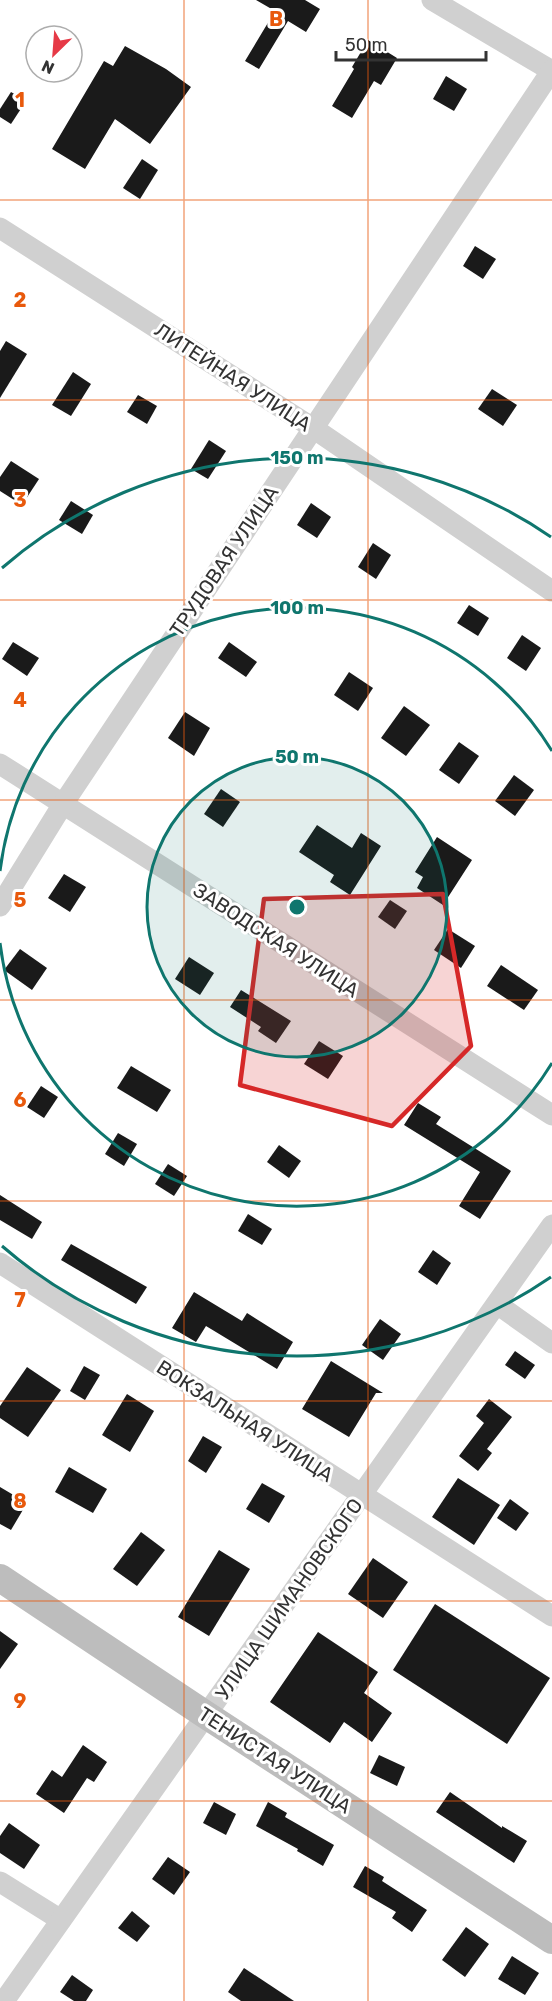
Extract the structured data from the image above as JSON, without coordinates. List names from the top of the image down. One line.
{"streets":{"street":["ЛИТЕЙНАЯ УЛИЦА","ТРУДОВАЯ УЛИЦА","ЗАВОДСКАЯ УЛИЦА","ВОКЗАЛЬНАЯ УЛИЦА","УЛИЦА ШИМАНОВСКОГО","ТЕНИСТАЯ УЛИЦА"]},"crossings":[["ЛИТЕЙНАЯ УЛИЦА","ТРУДОВАЯ УЛИЦА"],["ТРУДОВАЯ УЛИЦА","ЗАВОДСКАЯ УЛИЦА"],["ВОКЗАЛЬНАЯ УЛИЦА","УЛИЦА ШИМАНОВСКОГО"],["УЛИЦА ШИМАНОВСКОГО","ТЕНИСТАЯ УЛИЦА"]],"scale_bar":"50 m","north":"bottom left","grid":{"columns":["B"],"rows":["1","2","3","4","5","6","7","8","9"]},"rings":["150 m","100 m","50 m"]}
